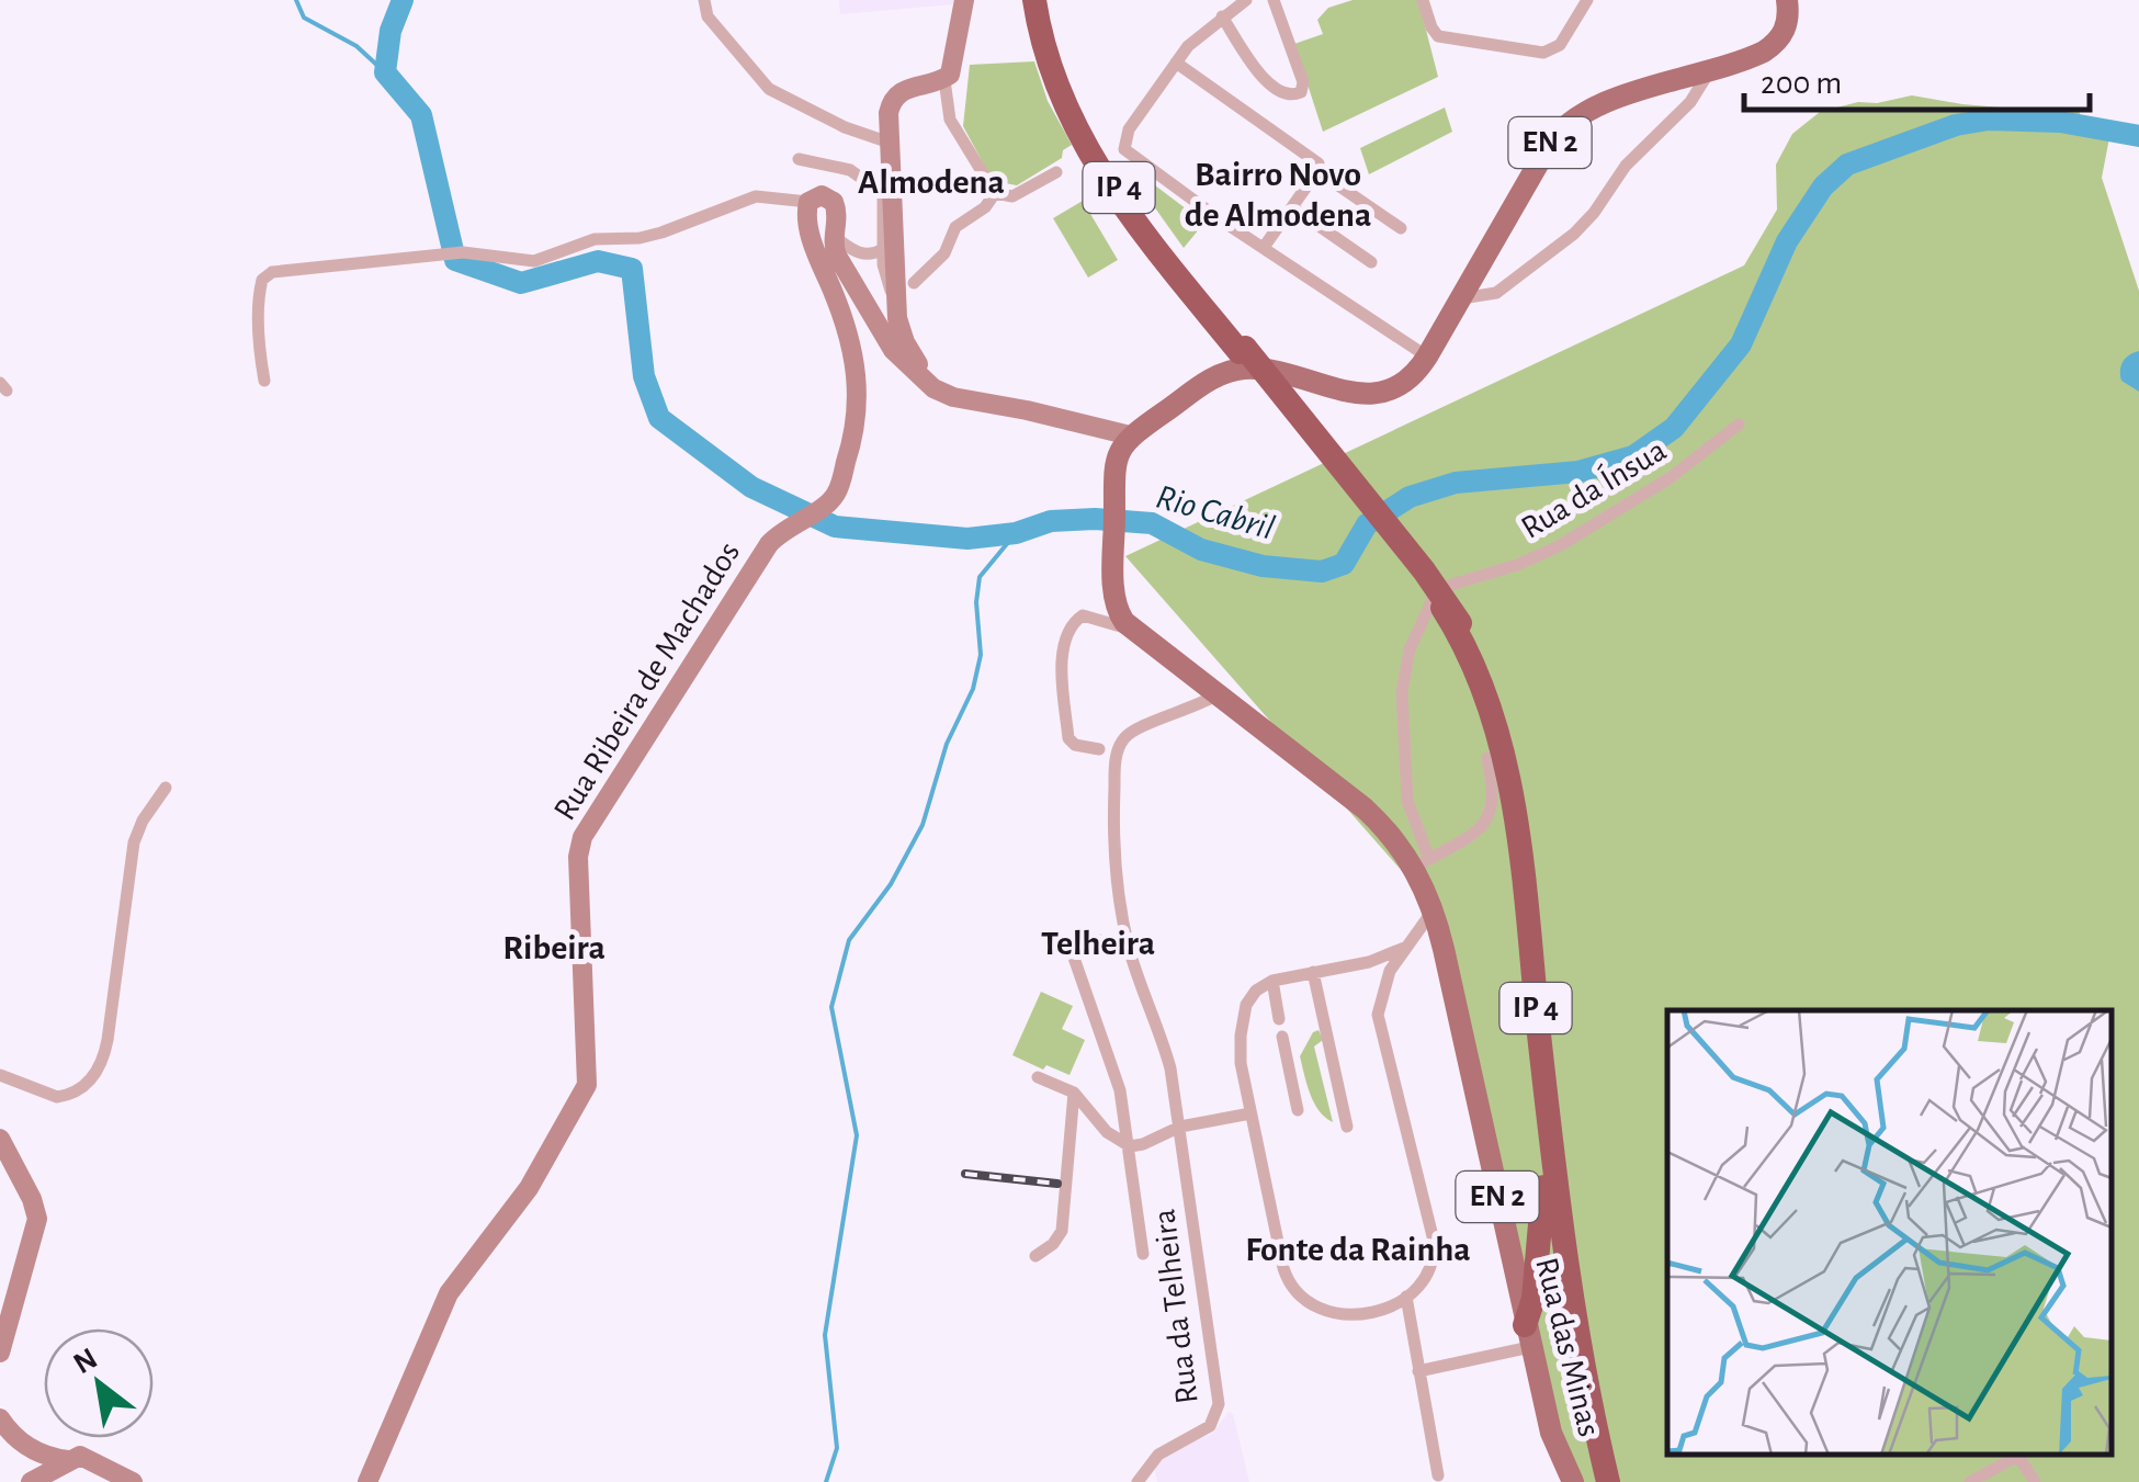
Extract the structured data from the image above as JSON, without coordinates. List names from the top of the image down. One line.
{"streets":{"highway":["IP 4"],"main road":["EN 2","Rua Ribeira de Machados","Rua das Minas"],"street":["Rua da Ínsua","Rua da Telheira"]},"crossings":[["EN 2","Rua da Telheira"],["EN 2","Rua das Minas"],["Rua da Ínsua","Rua das Minas"],["Rua da Telheira","Rua das Minas"]],"districts":["Bairro Novo de Almodena","Almodena","Telheira","Ribeira","Fonte da Rainha"],"water":["Rio Cabril"],"scale_bar":"200 m","north":"top left"}
